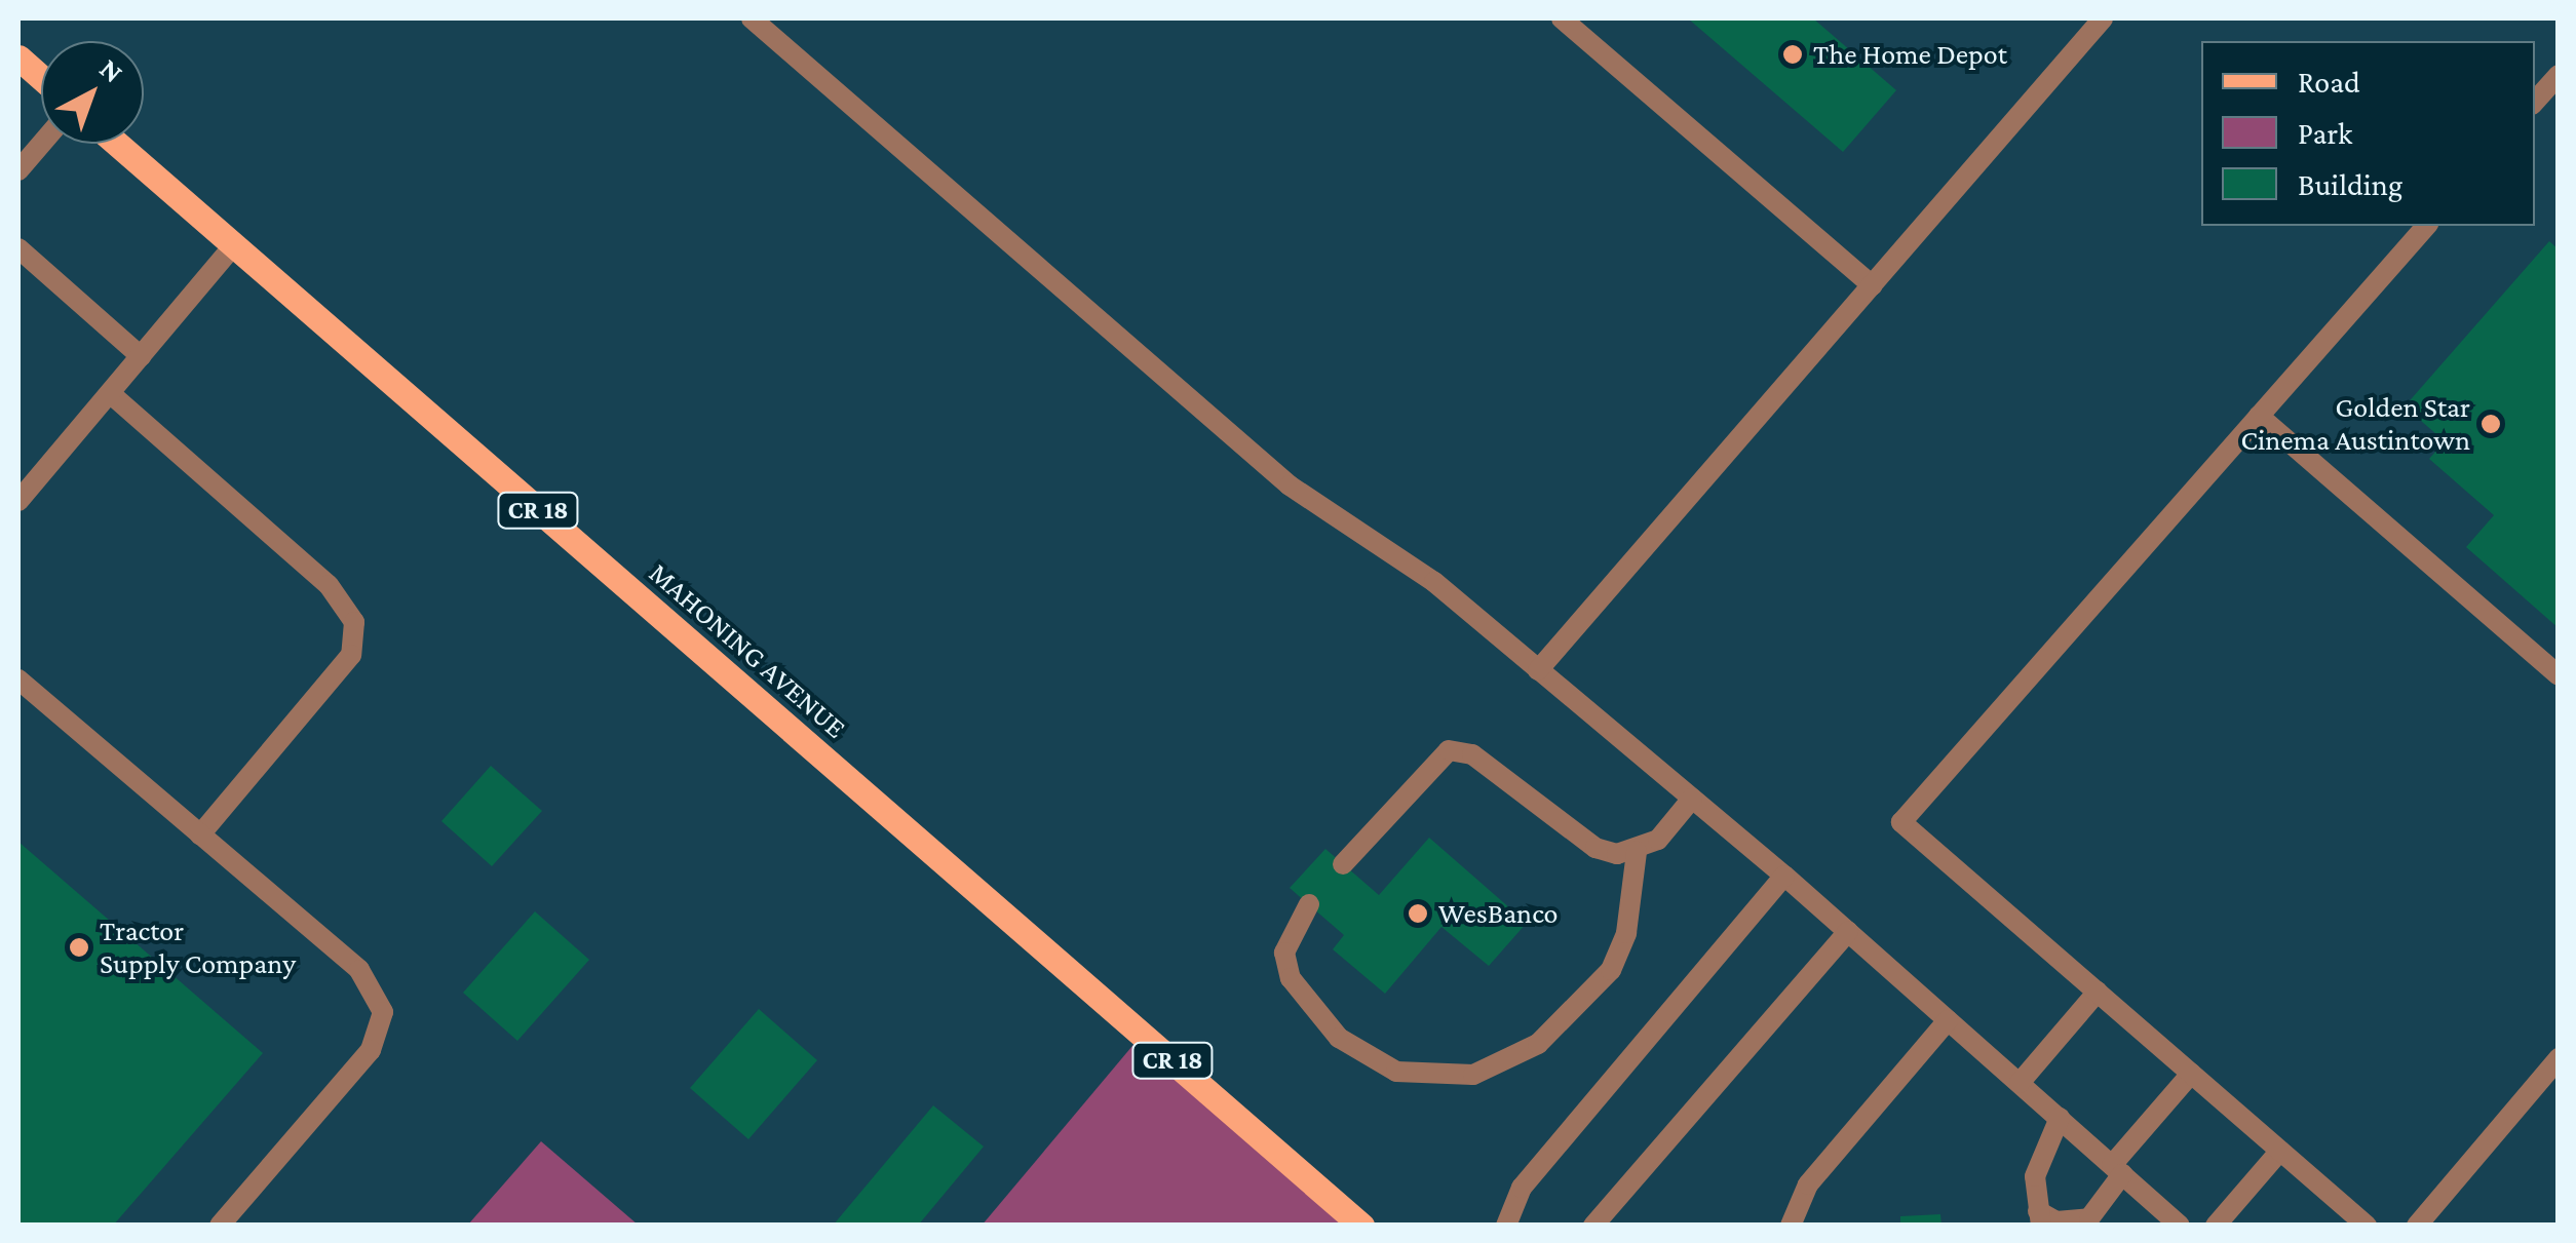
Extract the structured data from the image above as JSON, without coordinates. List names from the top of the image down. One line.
{"streets":{"main road":["CR 18","MAHONING AVENUE"]},"places":["The Home Depot","Golden Star Cinema Austintown","WesBanco","Tractor Supply Company"],"legend":["Road","Park","Building"],"north":"top right"}
